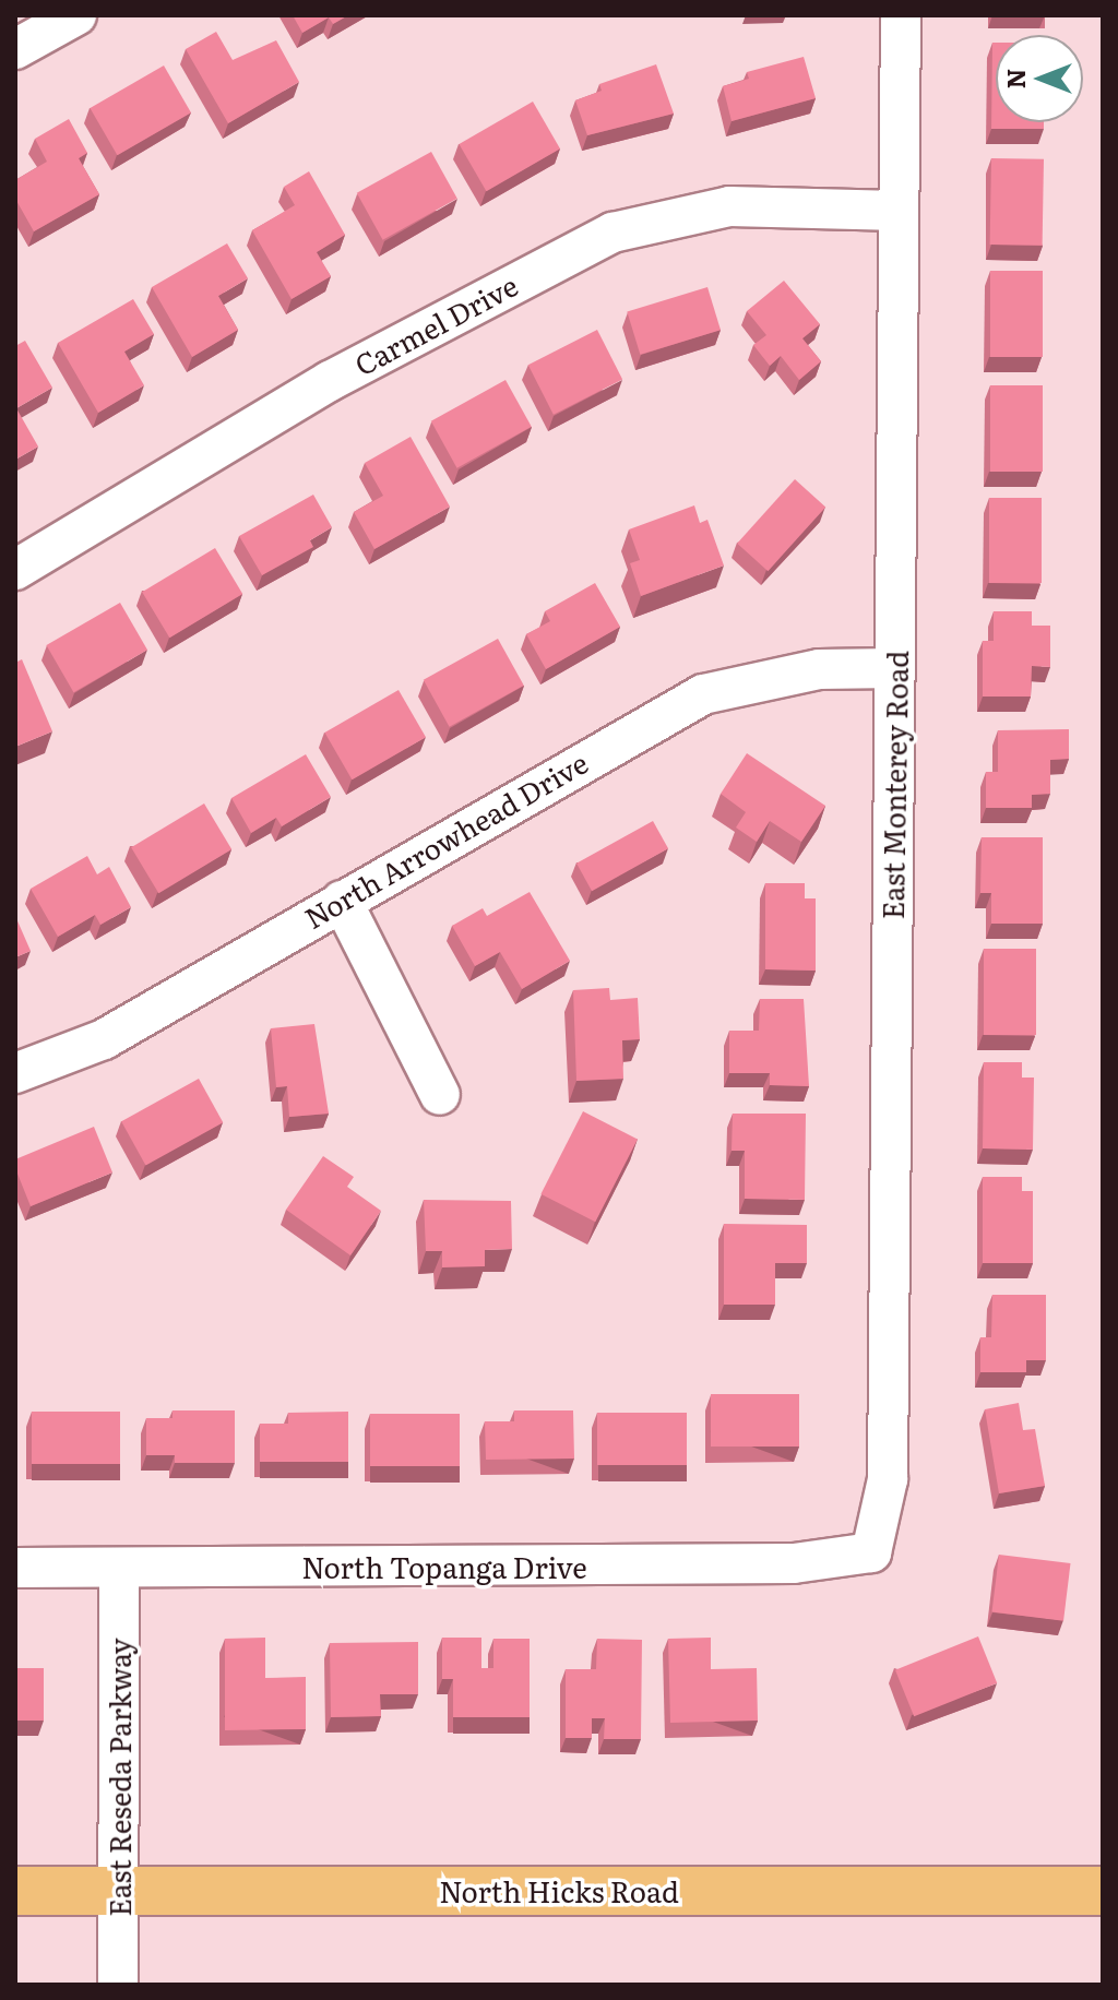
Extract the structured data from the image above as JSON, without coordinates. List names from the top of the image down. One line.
{"streets":{"main road":["North Hicks Road"],"street":["Carmel Drive","East Monterey Road","North Arrowhead Drive","North Topanga Drive","East Reseda Parkway"]},"crossings":[["Carmel Drive","East Monterey Road"],["East Monterey Road","North Arrowhead Drive"],["East Monterey Road","North Topanga Drive"],["North Topanga Drive","East Reseda Parkway"],["East Reseda Parkway","North Hicks Road"]],"north":"left"}
